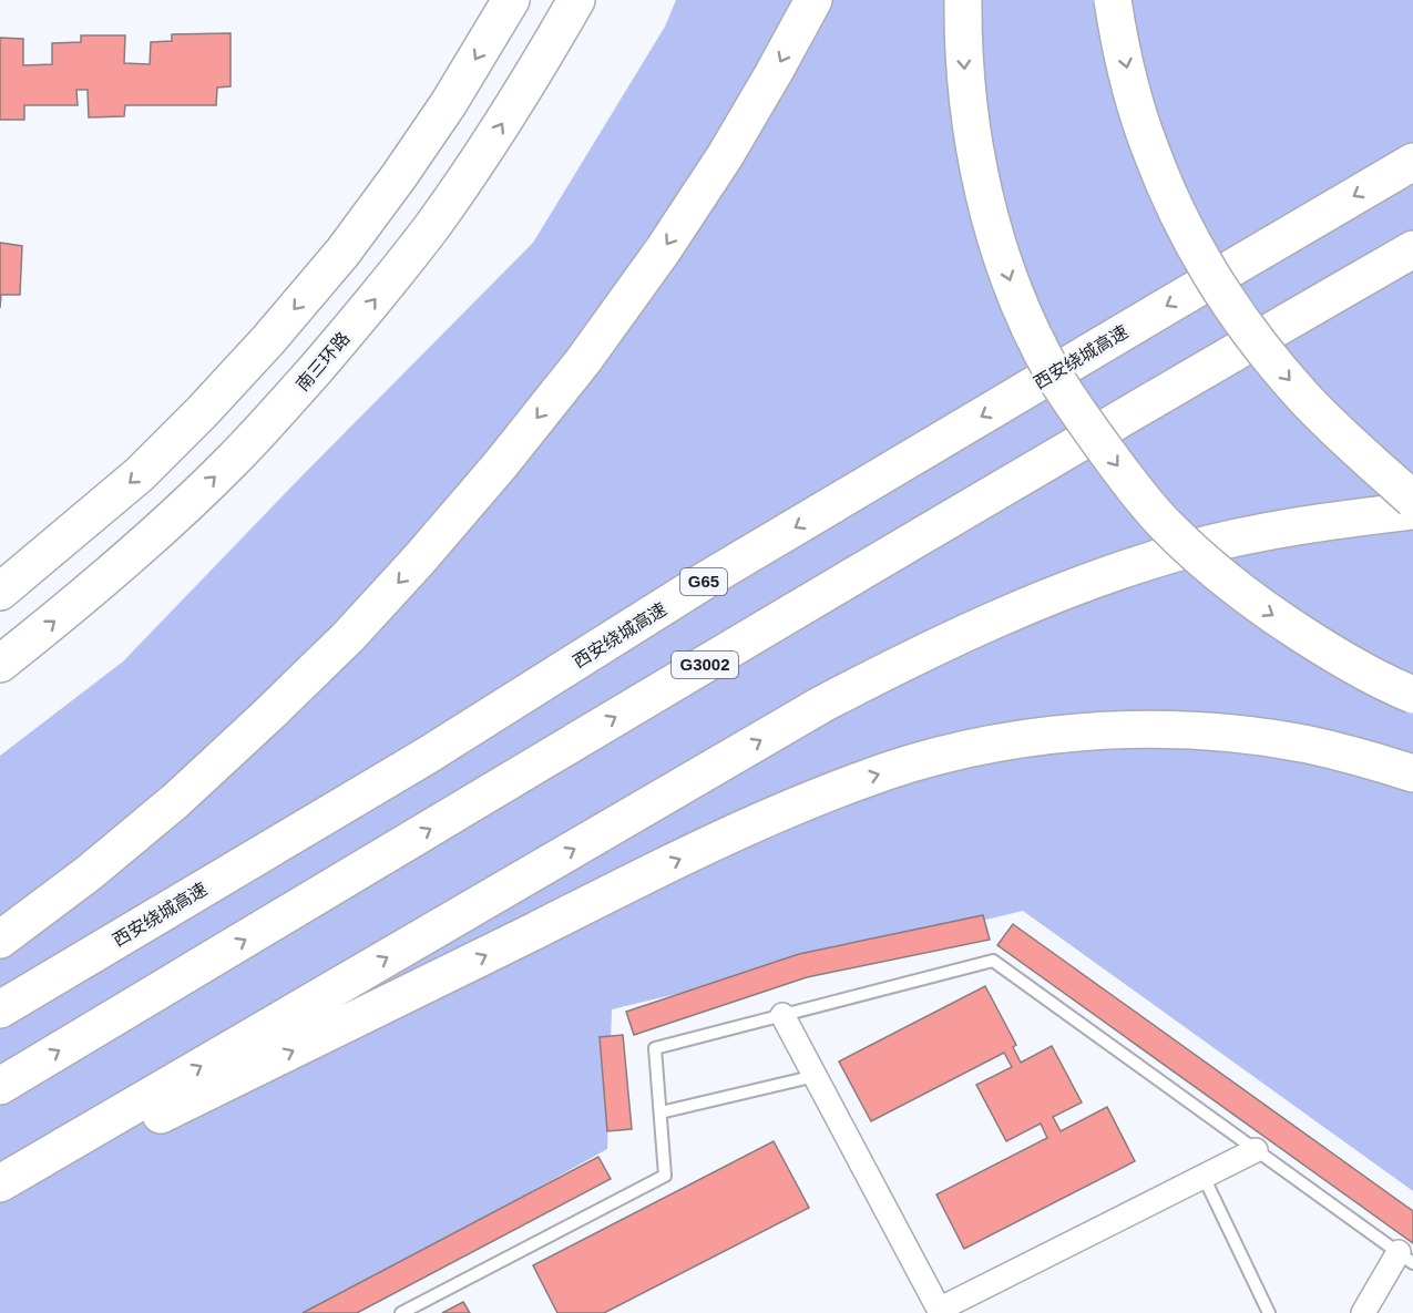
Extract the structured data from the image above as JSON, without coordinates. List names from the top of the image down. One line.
{"streets":{"highway":["西安绕城高速","南三环路","G65","G3002"]}}
